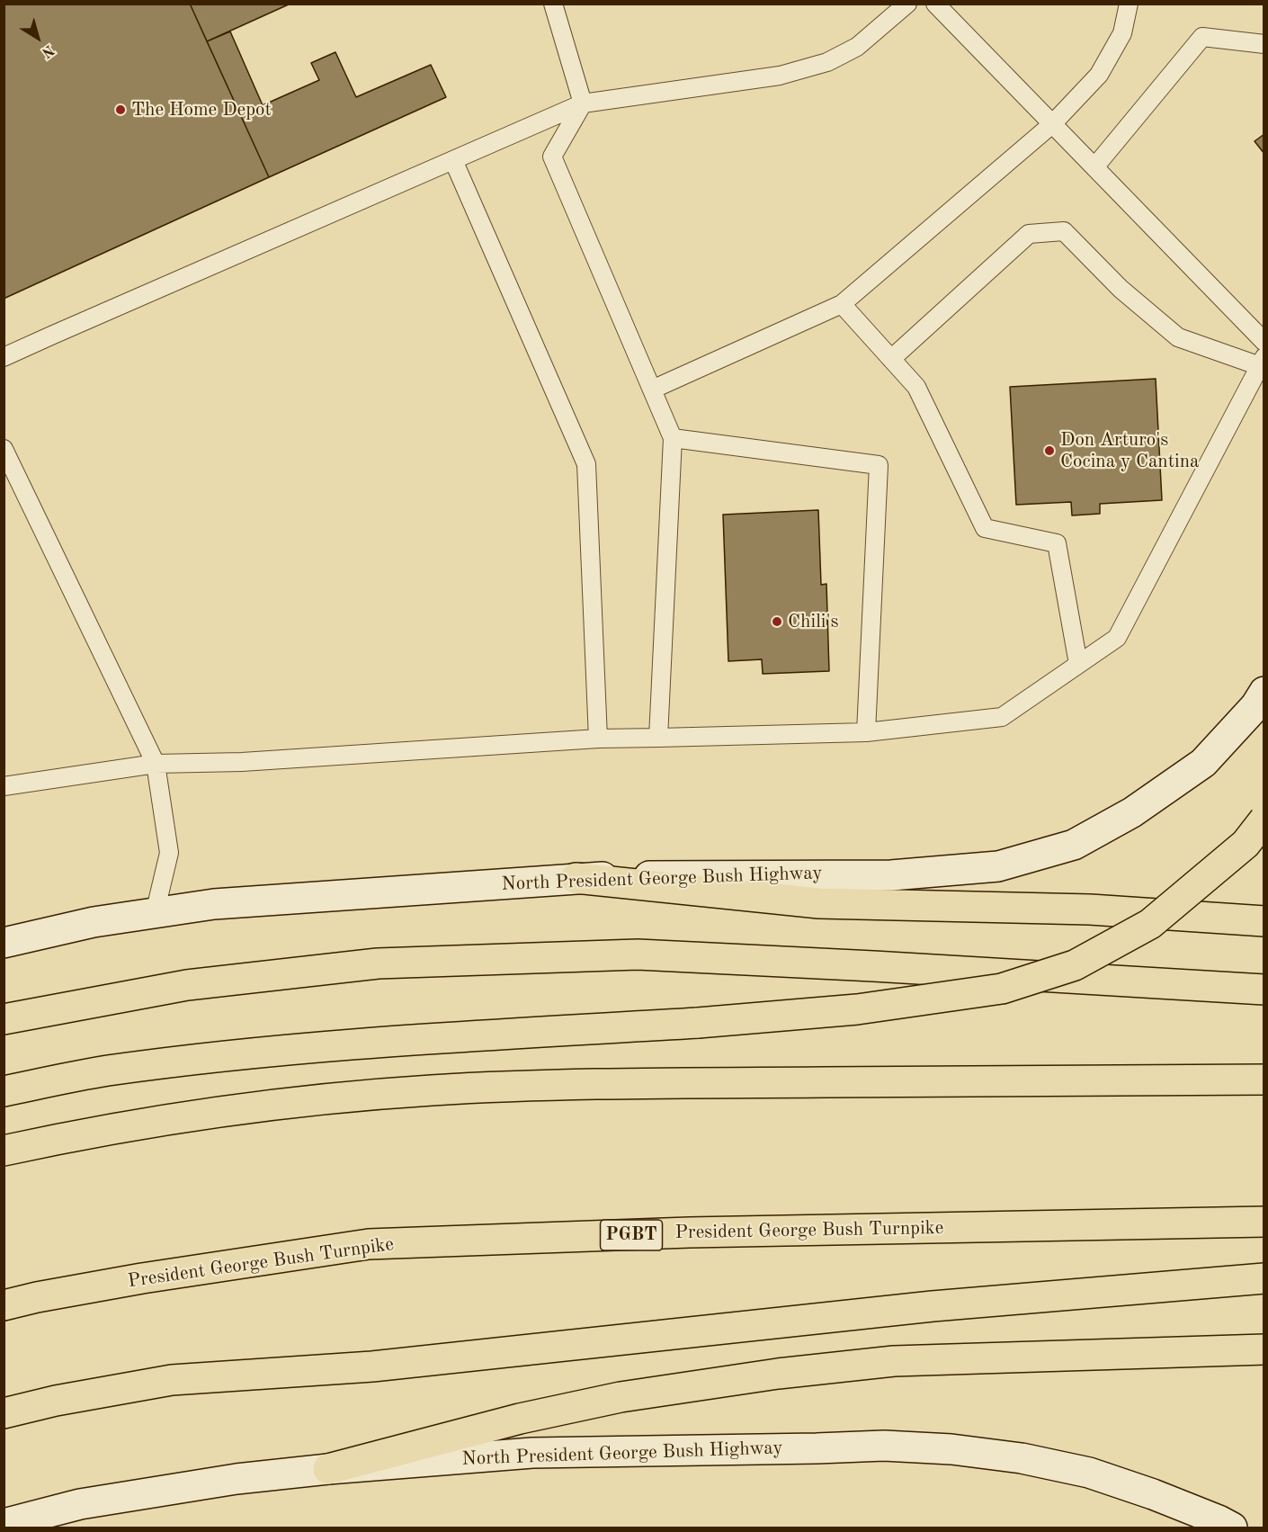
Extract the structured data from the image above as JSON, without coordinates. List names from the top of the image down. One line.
{"streets":{"highway":["President George Bush Turnpike","PGBT"],"main road":["North President George Bush Highway"]},"places":["The Home Depot","Don Arturo's Cocina y Cantina","Chili's"],"north":"bottom right"}
